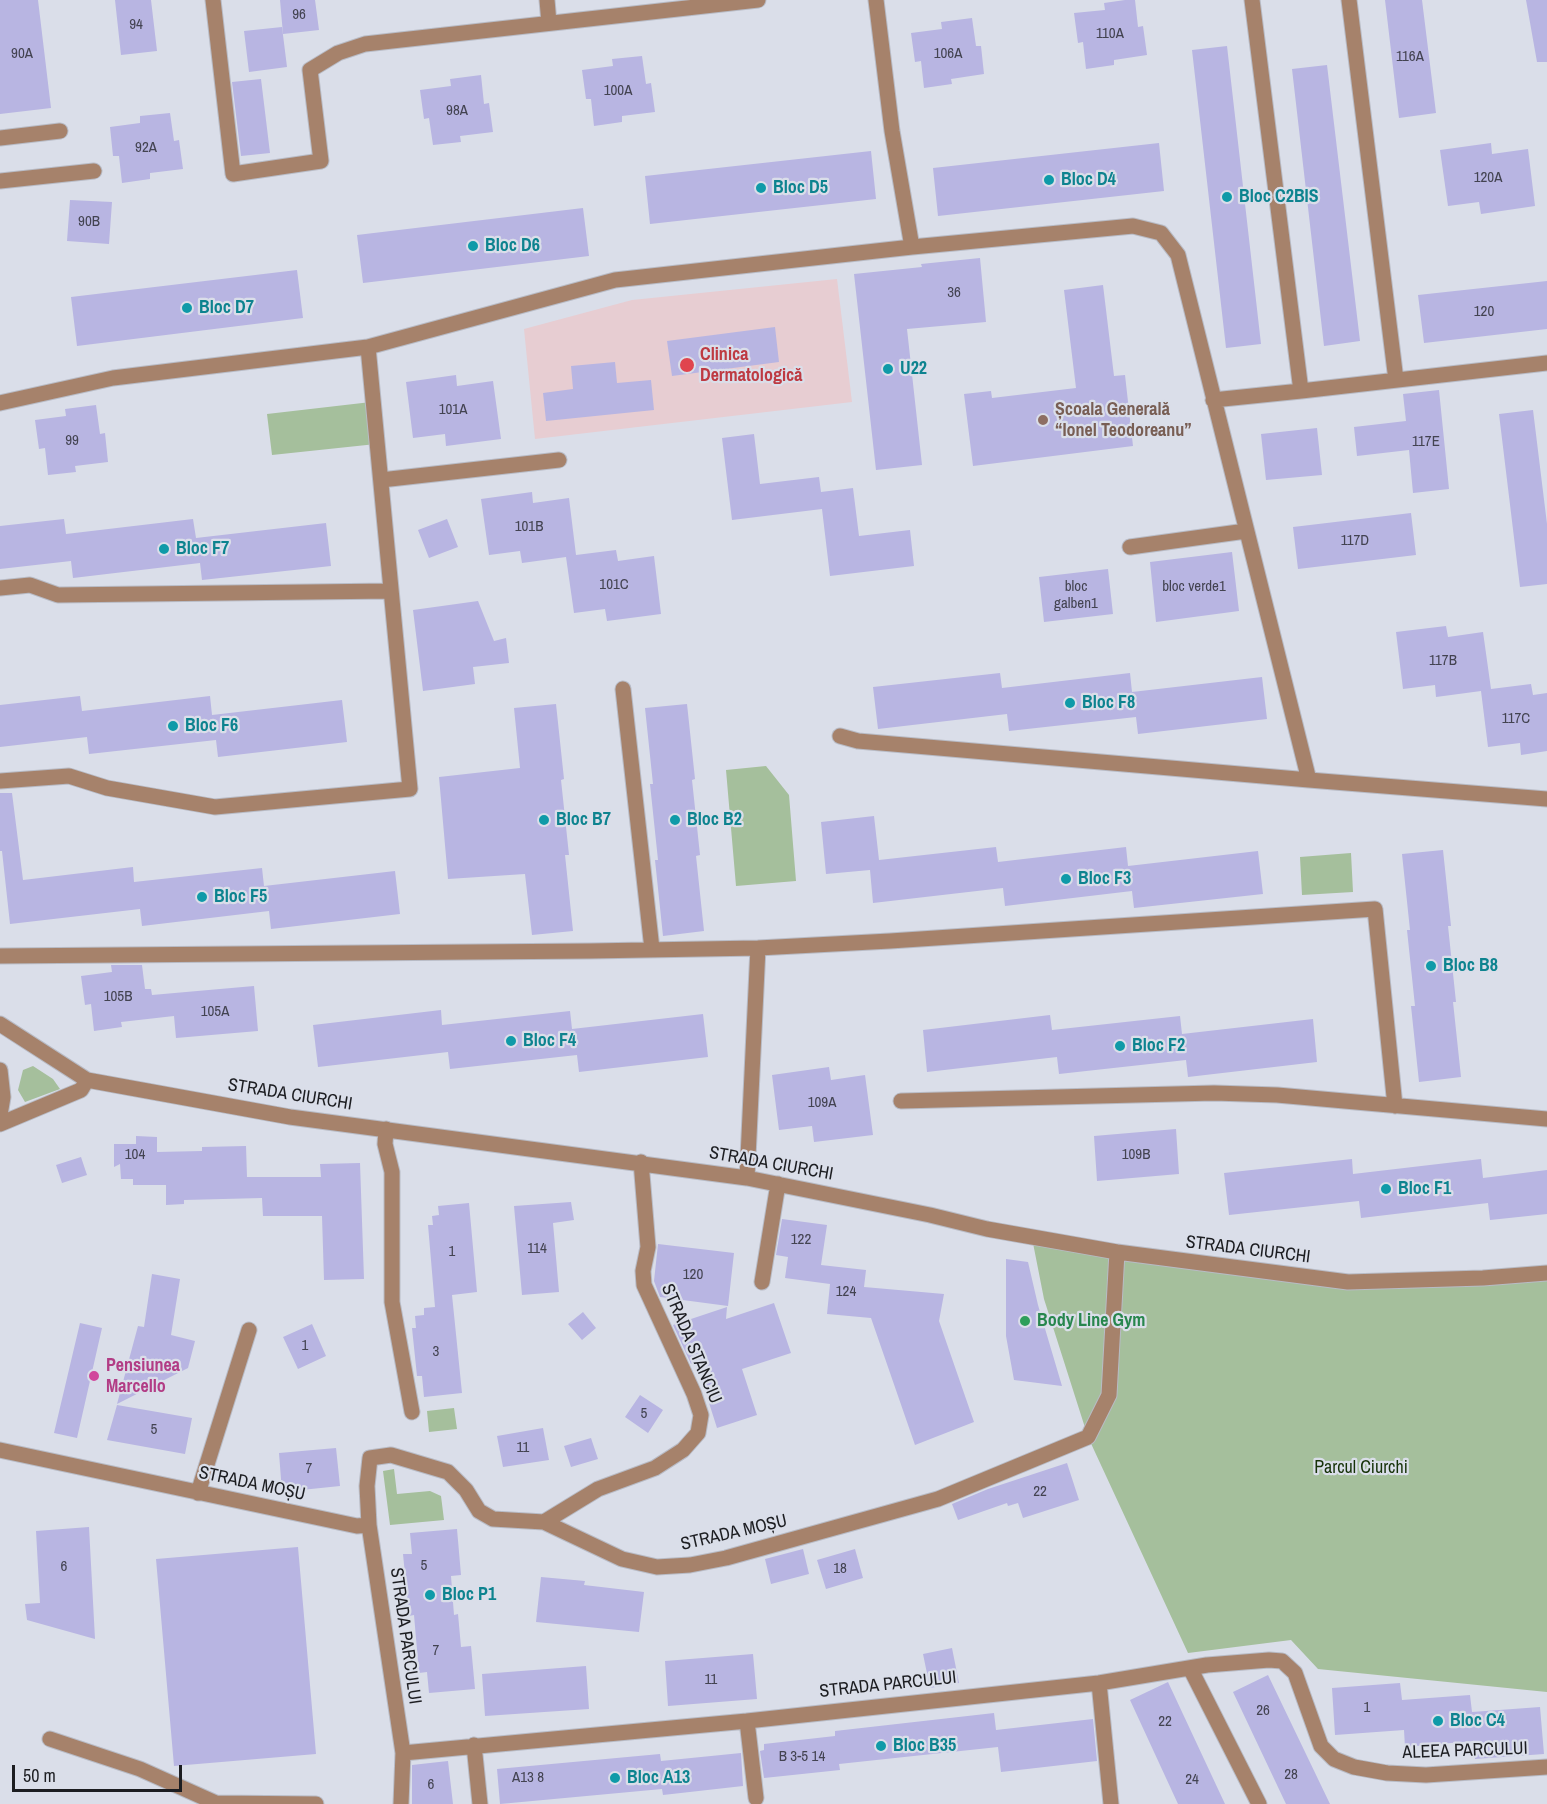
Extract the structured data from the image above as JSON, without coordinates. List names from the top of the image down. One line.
{"streets":{"street":["STRADA CIURCHI","STRADA STANCIU","STRADA MOȘU","STRADA PARCULUI","ALEEA PARCULUI"]},"crossings":[["STRADA CIURCHI","STRADA STANCIU"],["STRADA CIURCHI","STRADA MOȘU"],["STRADA STANCIU","STRADA MOȘU"],["STRADA MOȘU","STRADA PARCULUI"],["STRADA PARCULUI","ALEEA PARCULUI"]],"parks":["Parcul Ciurchi"],"places":["Bloc D4","Bloc D5","Bloc C2BIS","Bloc D6","Bloc D7","Clinica Dermatologică","U22","Școala Generală “Ionel Teodoreanu”","Bloc F7","Bloc F8","Bloc F6","Bloc B7","Bloc B2","Bloc F3","Bloc F5","Bloc B8","Bloc F4","Bloc F2","Bloc F1","Body Line Gym","Pensiunea Marcello","Bloc P1","Bloc C4","Bloc B35","Bloc A13"],"house_numbers":["96","94","110A","90A","106A","116A","100A","98A","92A","120A","90B","36","120","101A","99","117E","101B","117D","101C","bloc galben1","bloc verde1","117B","117C","105B","105A","109A","104","109B","122","114","1","120","124","1","3","5","5","11","7","22","5","6","18","7","11","1","26","22","B 3-5 14","28","A13 8","24","6"],"scale_bar":"50 m"}
